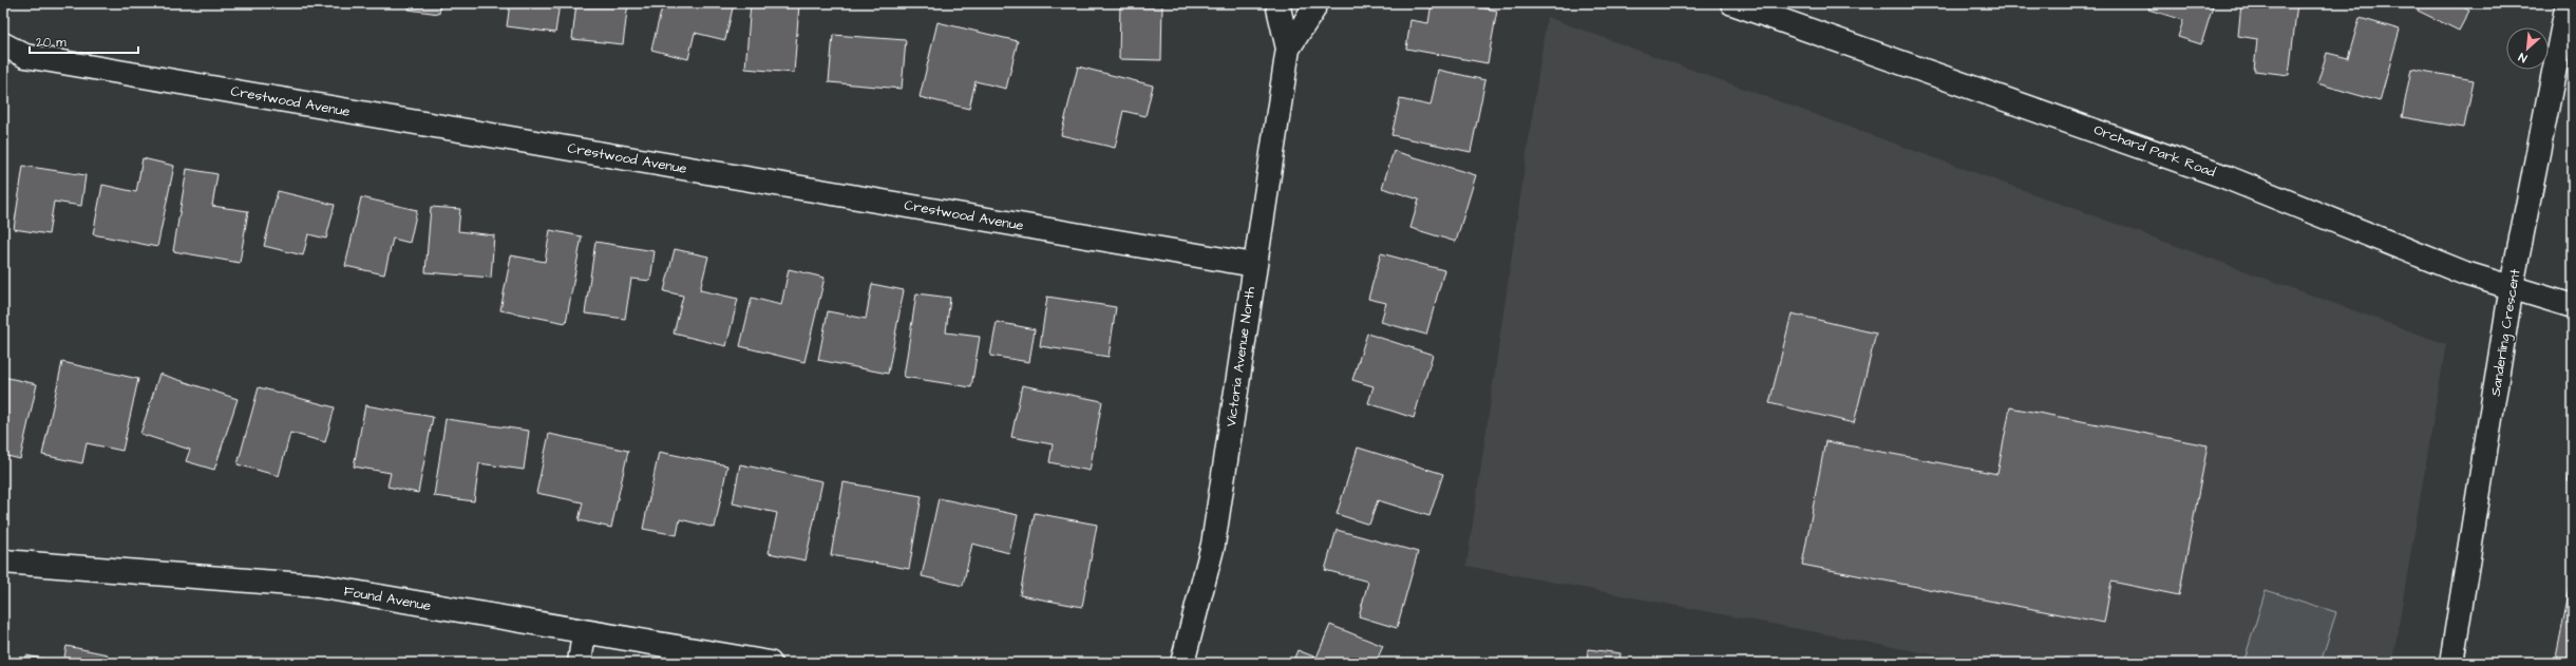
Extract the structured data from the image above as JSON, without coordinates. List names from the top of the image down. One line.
{"streets":{"street":["Crestwood Avenue","Orchard Park Road","Sanderling Crescent","Victoria Avenue North","Found Avenue"]},"crossings":[["Crestwood Avenue","Victoria Avenue North"],["Orchard Park Road","Sanderling Crescent"]],"scale_bar":"20 m","north":"bottom left"}
